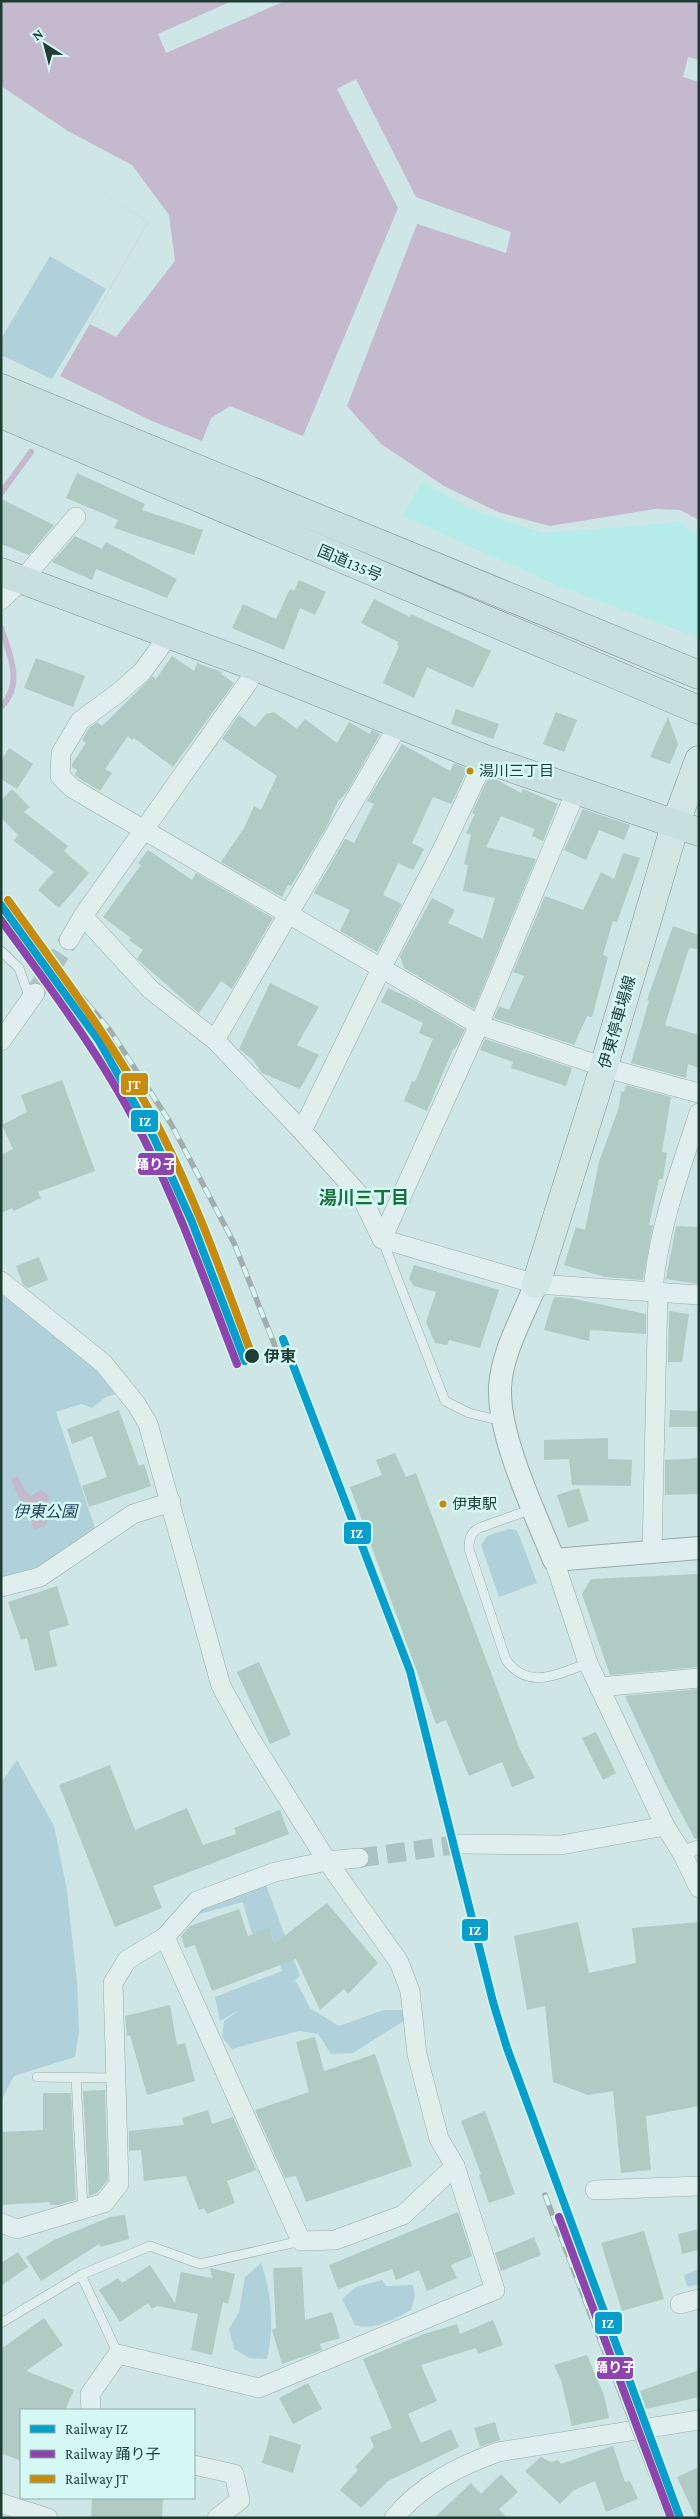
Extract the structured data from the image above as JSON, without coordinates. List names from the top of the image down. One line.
{"streets":{"highway":["国道135号"],"main road":["伊東停車場線"]},"districts":["湯川三丁目"],"parks":["伊東公園"],"places":["湯川三丁目","伊東","伊東駅"],"lines":["rail line JT","rail line IZ","rail line 踊り子"],"legend":["Railway IZ","Railway 踊り子","Railway JT"],"north":"top left"}
